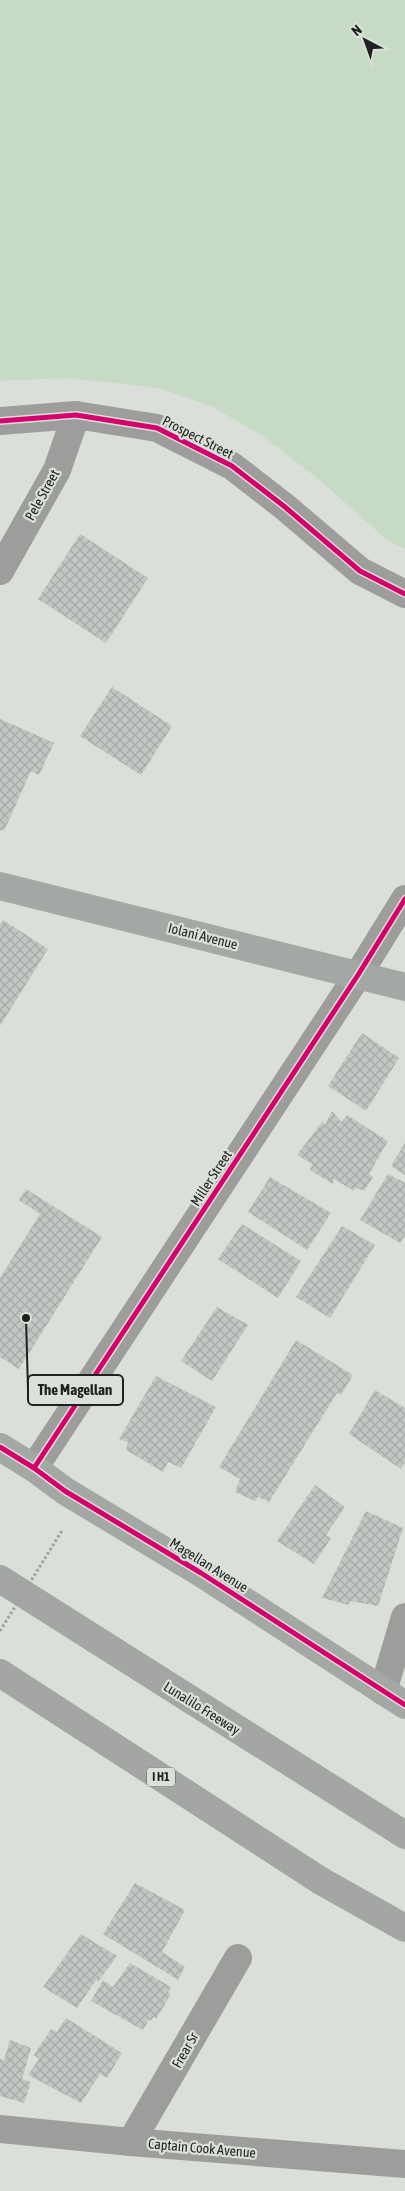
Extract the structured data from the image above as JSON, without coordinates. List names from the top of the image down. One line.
{"streets":{"highway":["Lunalilo Freeway","I H1"],"street":["Prospect Street","Pele Street","Iolani Avenue","Miller Street","Magellan Avenue","Frear Sr","Captain Cook Avenue"]},"crossings":[["Prospect Street","Pele Street"],["Iolani Avenue","Miller Street"],["Miller Street","Magellan Avenue"],["Frear Sr","Captain Cook Avenue"]],"places":["The Magellan"],"north":"top left"}
